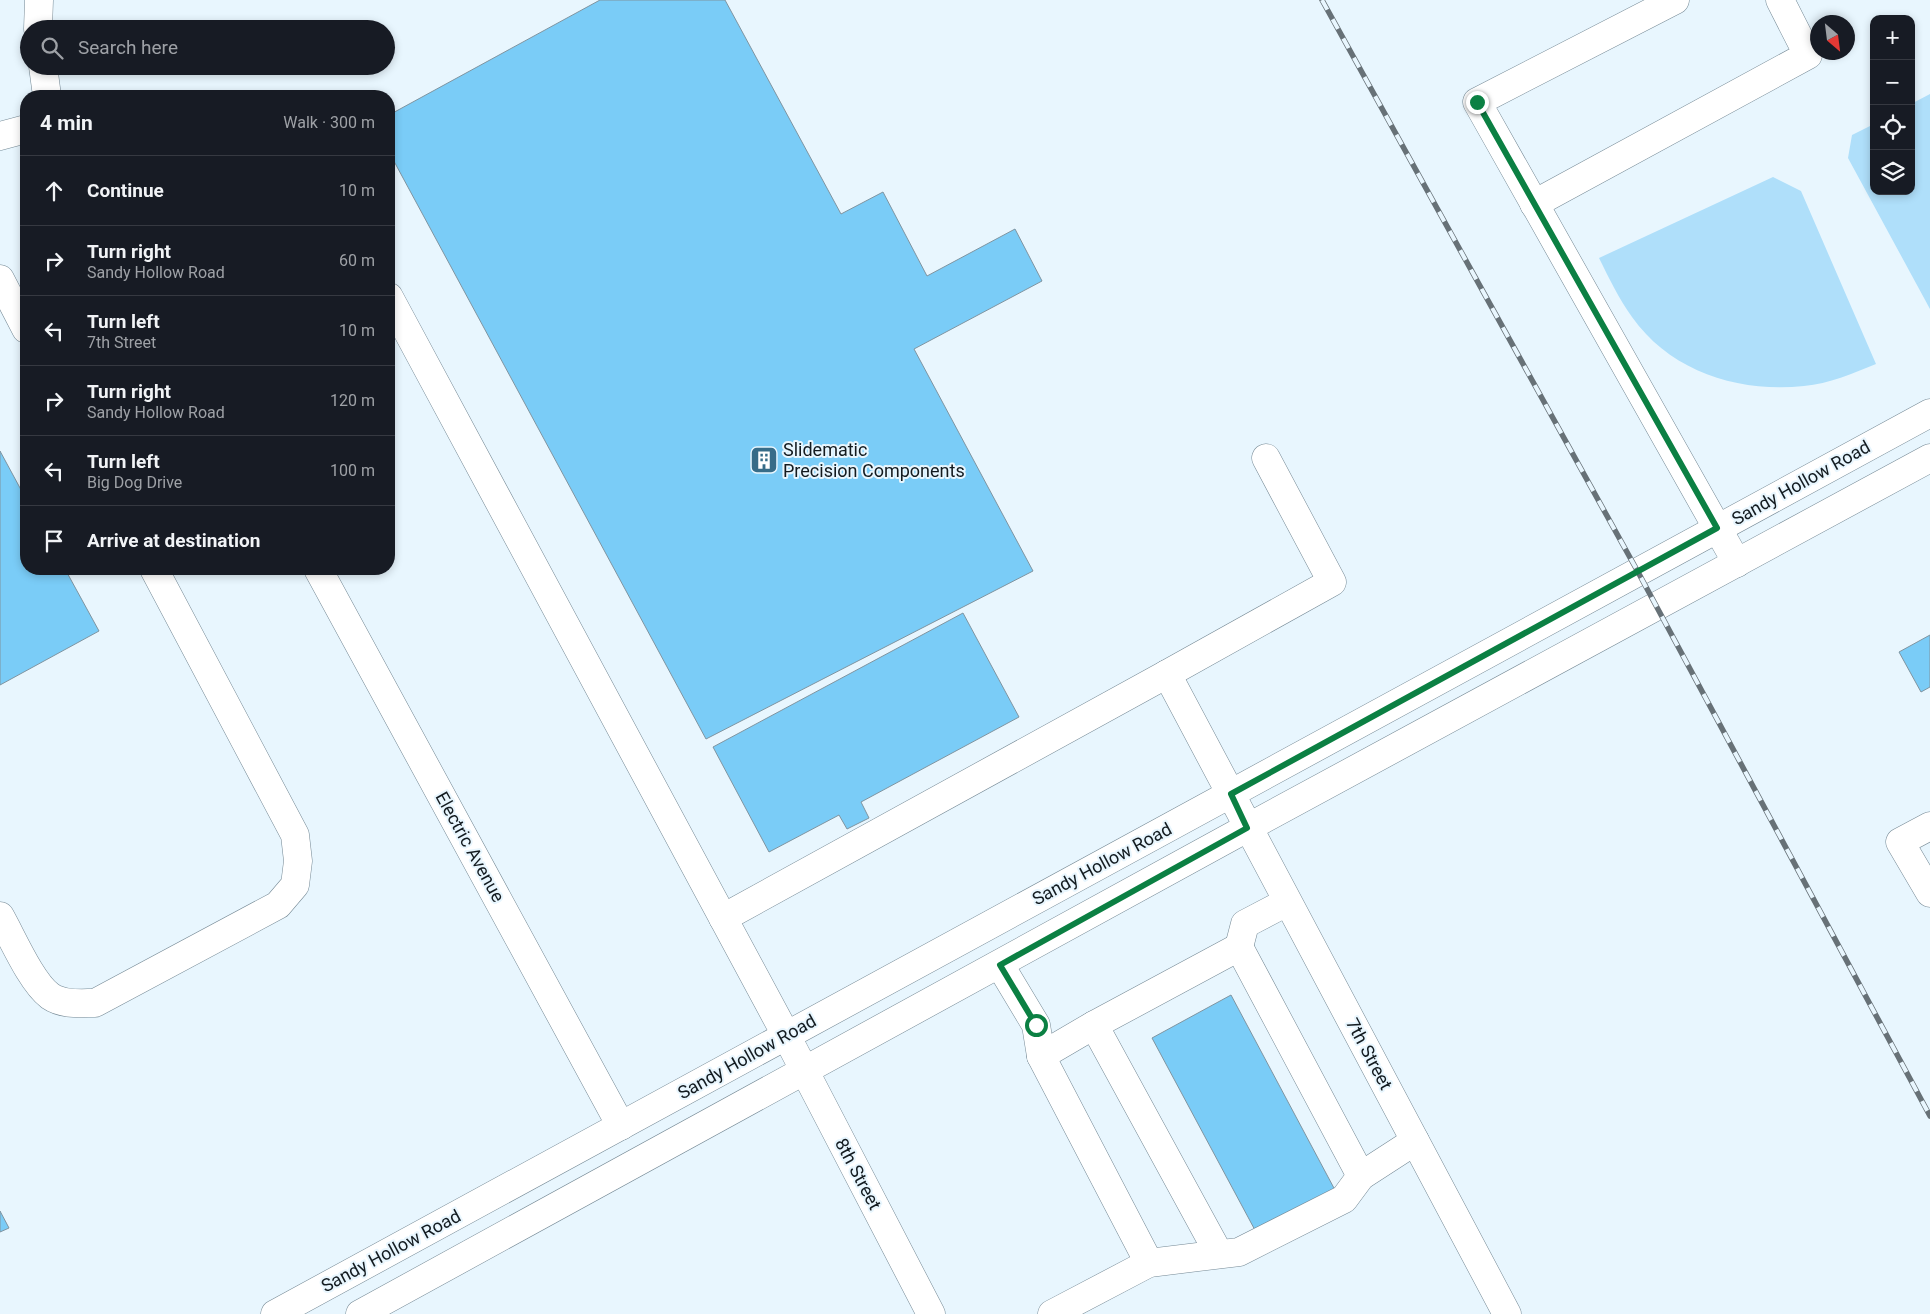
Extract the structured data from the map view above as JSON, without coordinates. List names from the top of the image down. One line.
{"streets":{"street":["Sandy Hollow Road","Electric Avenue","7th Street","8th Street"]},"crossings":[["Sandy Hollow Road","Electric Avenue"],["Sandy Hollow Road","7th Street"],["Sandy Hollow Road","8th Street"]],"places":{"building":["Slidematic Precision Components"]},"north":"bottom right","page":{"map_buttons":["+","−"],"search":"Search here","heading":["4 min","Walk · 300 m"],"list":[["Continue","10 m"],["Turn right","Sandy Hollow Road","60 m"],["Turn left","7th Street","10 m"],["Turn right","Sandy Hollow Road","120 m"],["Turn left","Big Dog Drive","100 m"],"Arrive at destination"]}}
